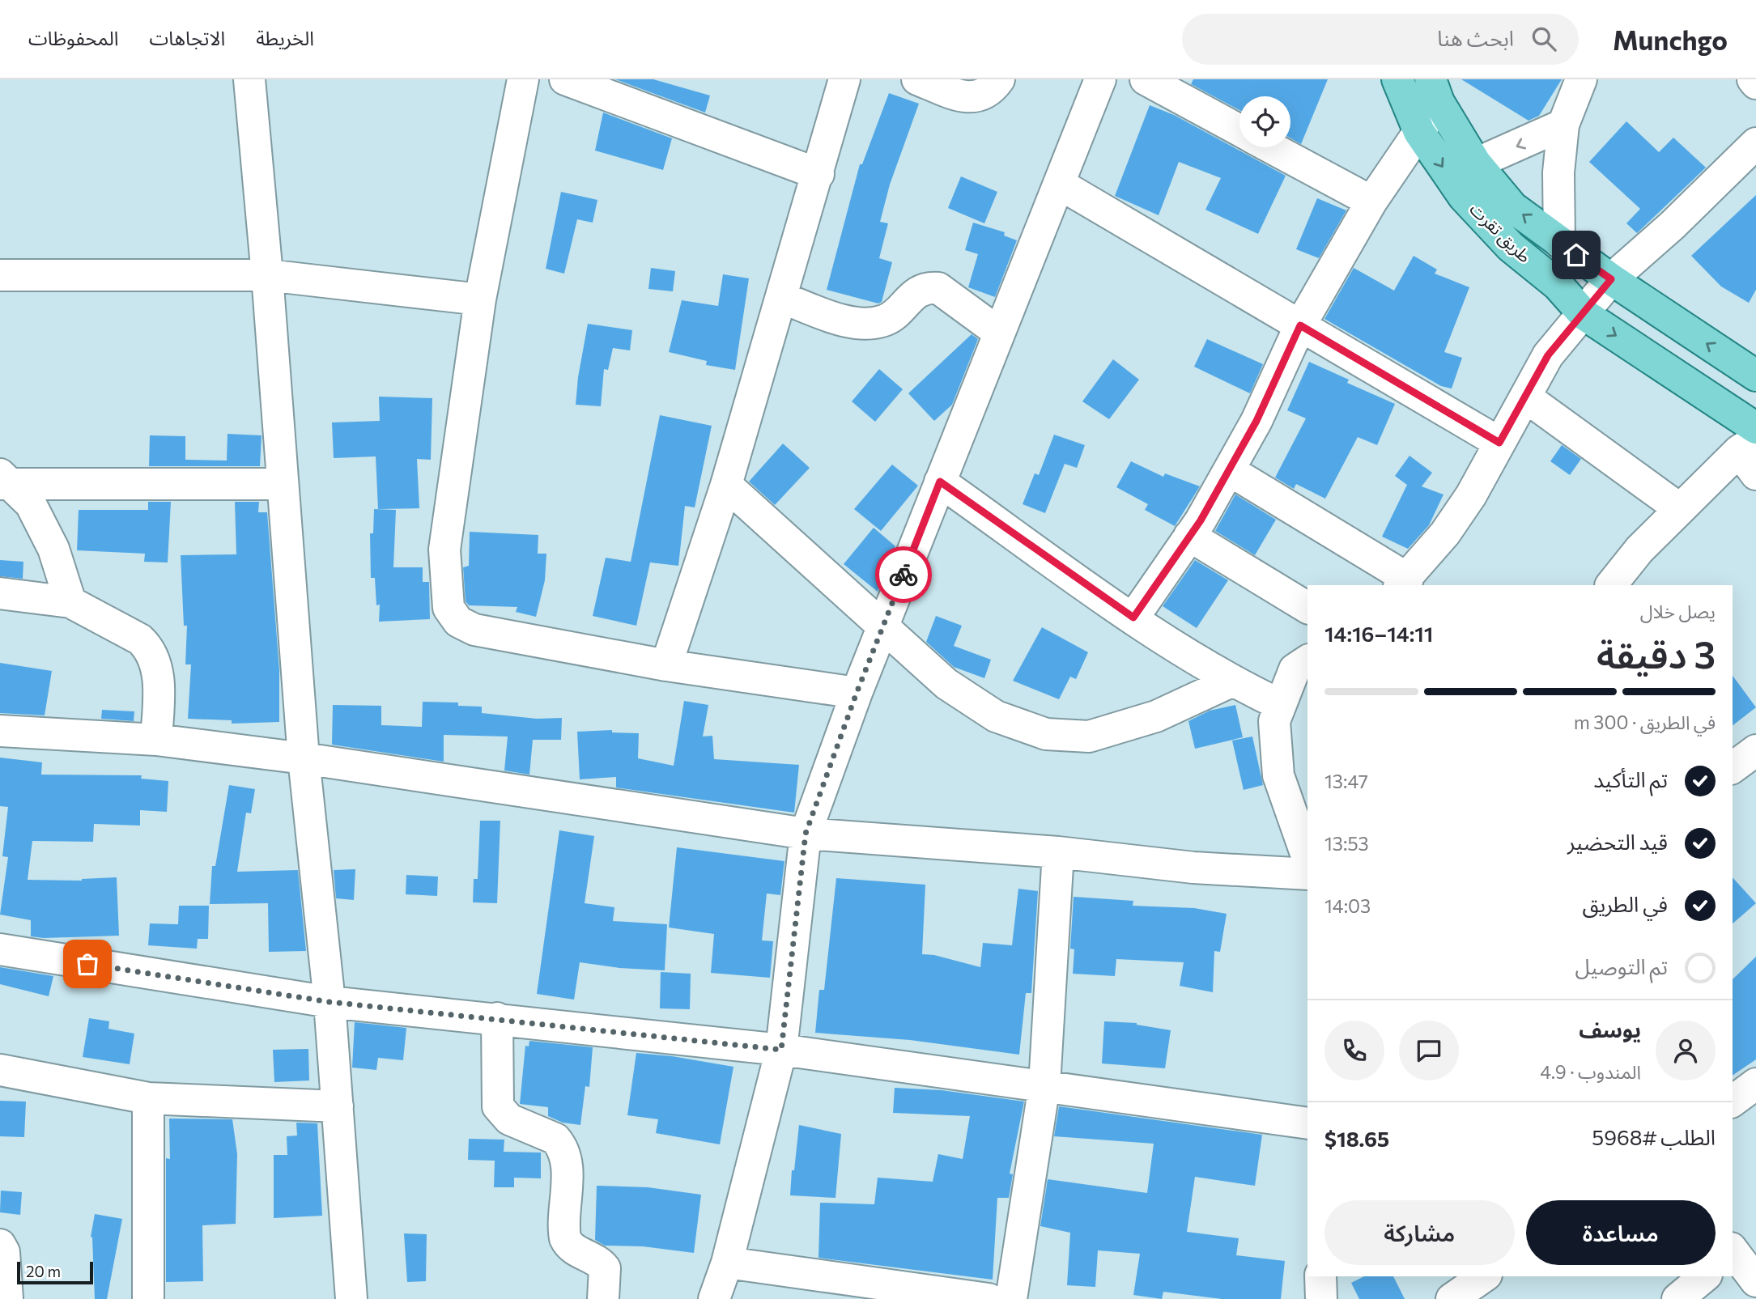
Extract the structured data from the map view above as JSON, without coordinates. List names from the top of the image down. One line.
{"streets":{"main road":["طريق تقرت"]},"scale_bar":"20 m","page":{"header":"Munchgo","search":"ابحث هنا","nav":["الخريطة","الاتجاهات","المحفوظات"],"heading":["3 دقيقة","يصل خلال","14:11–14:16"],"panel":["يوسف","المندوب · 4.9","الطلب #5968","$18.65"],"bar":"في الطريق · 300 m","list":[["تم التأكيد","13:47"],["قيد التحضير","13:53"],["في الطريق","14:03"],"تم التوصيل"],"buttons":["مساعدة","مشاركة"],"scale":"20 m"}}
